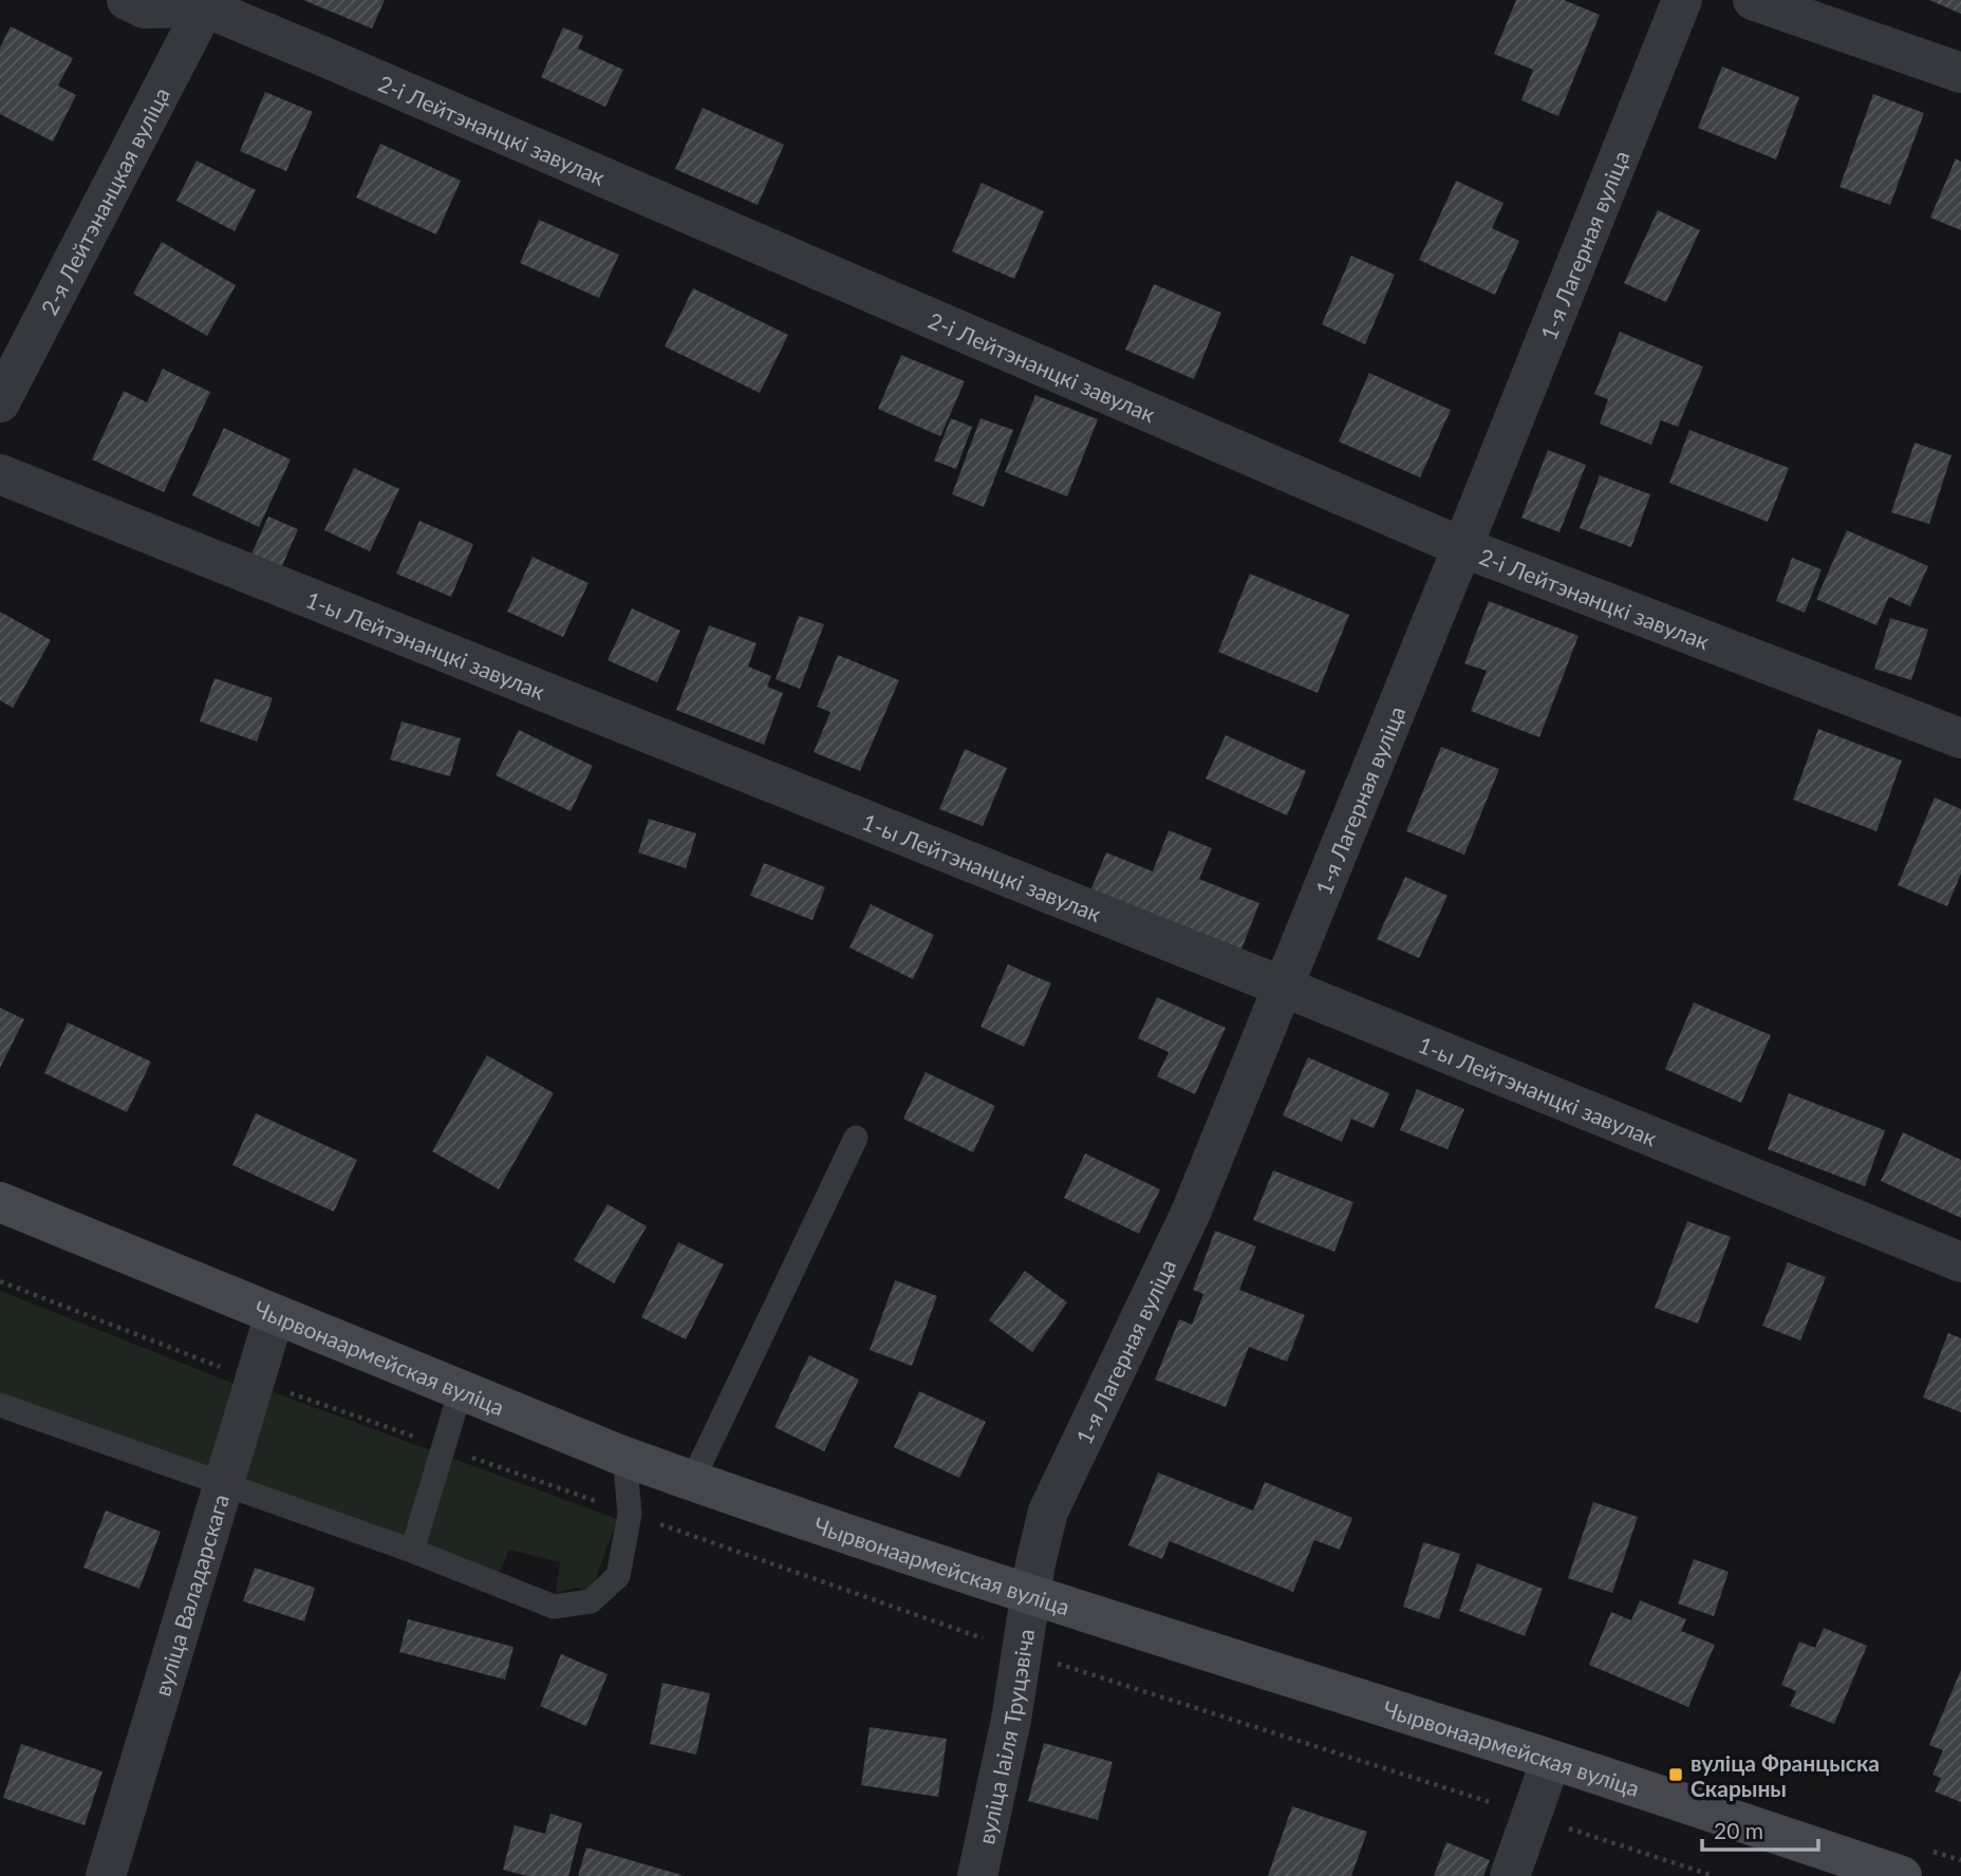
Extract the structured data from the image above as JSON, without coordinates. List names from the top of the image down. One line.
{"streets":{"main road":["Чырвонаармейская вуліца"],"street":["2-і Лейтэнанцкі завулак","2-я Лейтэнанцкая вуліца","1-я Лагерная вуліца","1-ы Лейтэнанцкі завулак","вуліца Валадарскага","вуліца Іаіля Труцэвіча"]},"crossings":[["2-і Лейтэнанцкі завулак","2-я Лейтэнанцкая вуліца"],["2-і Лейтэнанцкі завулак","1-я Лагерная вуліца"],["1-я Лагерная вуліца","1-ы Лейтэнанцкі завулак"],["1-я Лагерная вуліца","Чырвонаармейская вуліца"],["1-я Лагерная вуліца","вуліца Іаіля Труцэвіча"],["Чырвонаармейская вуліца","вуліца Валадарскага"],["Чырвонаармейская вуліца","вуліца Іаіля Труцэвіча"]],"places":{"transit":["вуліца Францыска Скарыны"]},"scale_bar":"20 m"}
